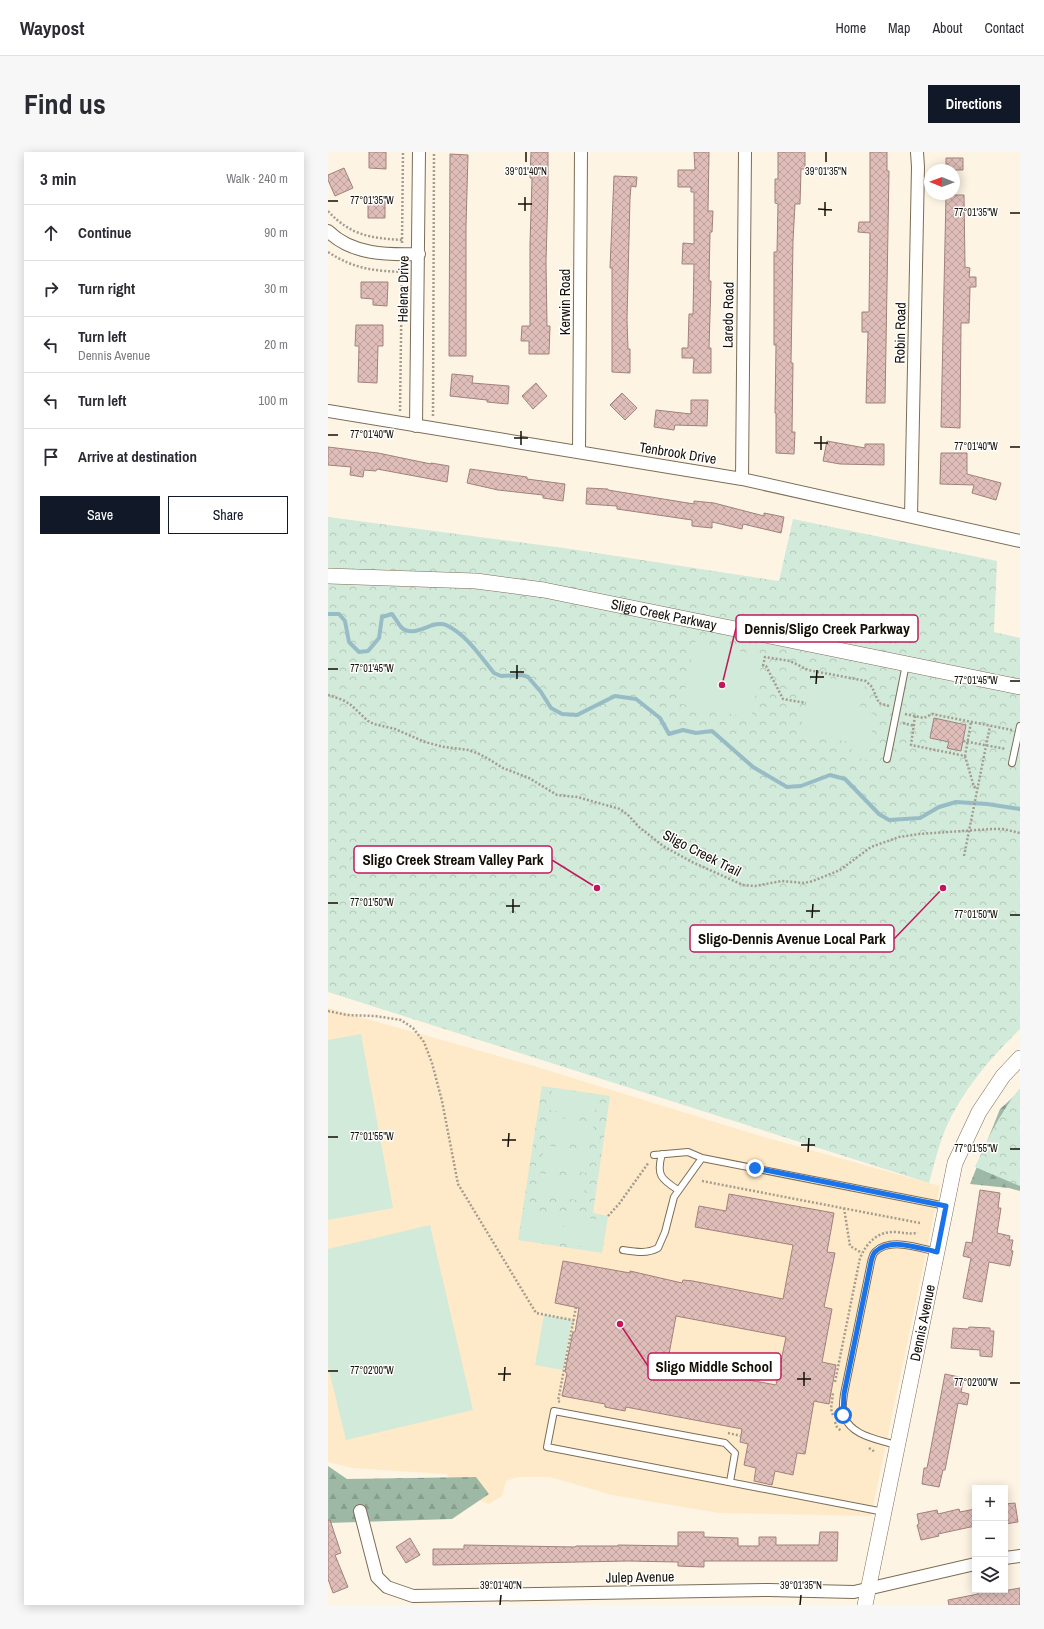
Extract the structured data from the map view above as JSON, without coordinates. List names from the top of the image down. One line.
{"streets":{"street":["Helena Drive","Kerwin Road","Laredo Road","Robin Road","Tenbrook Drive","Sligo Creek Parkway","Dennis Avenue","Julep Avenue"],"path":["Sligo Creek Trail"]},"crossings":[["Helena Drive","Tenbrook Drive"],["Kerwin Road","Tenbrook Drive"],["Laredo Road","Tenbrook Drive"],["Robin Road","Tenbrook Drive"],["Dennis Avenue","Julep Avenue"]],"places":["Dennis/Sligo Creek Parkway","Sligo Creek Stream Valley Park","Sligo-Dennis Avenue Local Park","Sligo Middle School"],"north":"left","page":{"header":"Waypost","nav":["Home","Map","About","Contact"],"title":"Find us","buttons":["Directions",["Save","Share"]],"heading":["3 min","Walk · 240 m"],"list":[["Continue","90 m"],["Turn right","30 m"],["Turn left","Dennis Avenue","20 m"],["Turn left","100 m"],"Arrive at destination"],"map_buttons":["+","−"]},"coordinates":["39°01'40\"N","39°01'35\"N","77°01'35\"W","77°01'40\"W","77°01'45\"W","77°01'50\"W","77°01'55\"W","77°02'00\"W"]}
